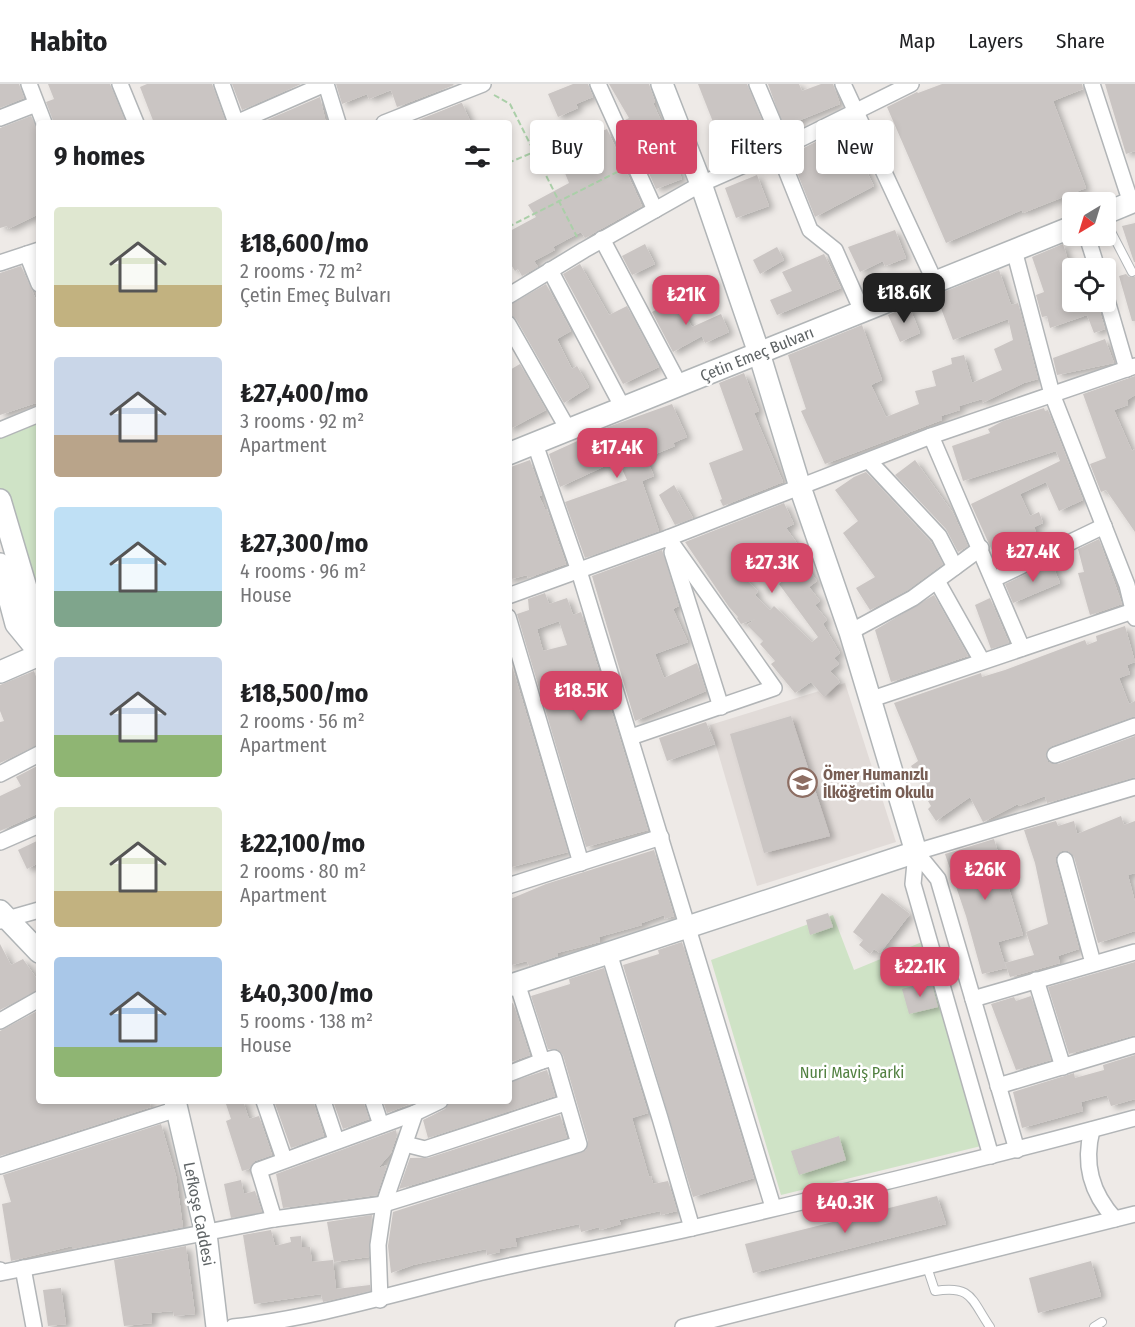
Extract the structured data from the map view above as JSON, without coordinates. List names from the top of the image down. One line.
{"streets":{"street":["Çetin Emeç Bulvarı","Lefkoşe Caddesi"]},"parks":["Nuri Maviş Parki"],"places":{"school or university":["Ömer Humanızlı İlköğretim Okulu"]},"north":"bottom left","page":{"header":"Habito","nav":["Map","Layers","Share"],"chip":["Buy","Rent","Filters","New"],"heading":"9 homes","list":[{"name":"₺18,600/mo","note":"2 rooms · 72 m² · Çetin Emeç Bulvarı"},{"name":"₺27,400/mo","note":"3 rooms · 92 m² · Apartment"},{"name":"₺27,300/mo","note":"4 rooms · 96 m² · House"},{"name":"₺18,500/mo","note":"2 rooms · 56 m² · Apartment"},{"name":"₺22,100/mo","note":"2 rooms · 80 m² · Apartment"},{"name":"₺40,300/mo","note":"5 rooms · 138 m² · House"}],"price":["₺18.6K","₺21K","₺17.4K","₺27.4K","₺27.3K","₺18.5K","₺26K","₺22.1K","₺40.3K"]}}
